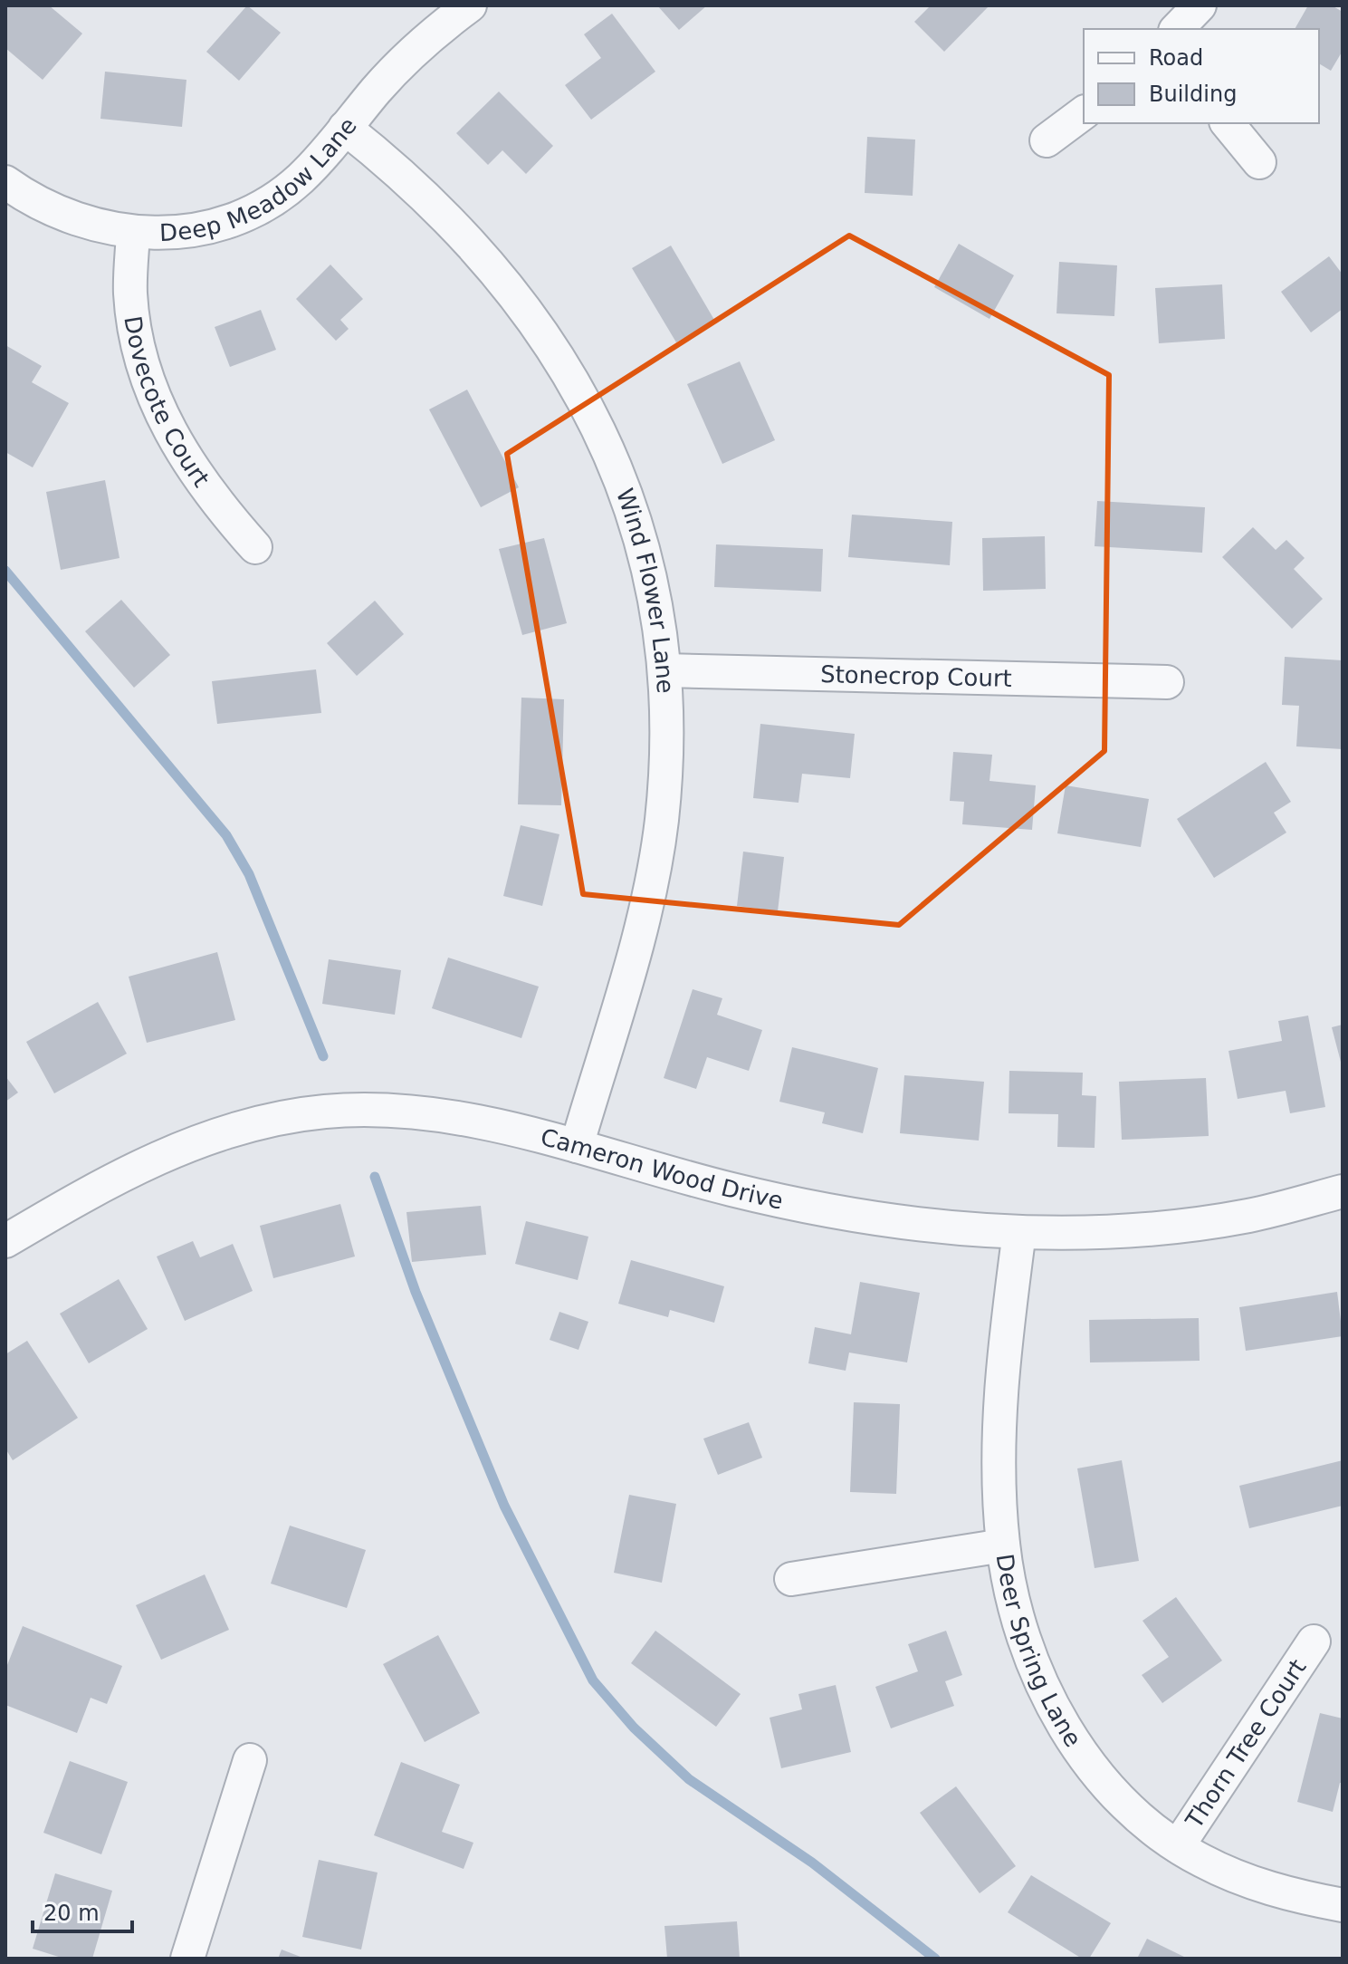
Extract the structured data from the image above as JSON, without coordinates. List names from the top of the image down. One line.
{"streets":{"street":["Deep Meadow Lane","Dovecote Court","Wind Flower Lane","Stonecrop Court","Cameron Wood Drive","Deer Spring Lane","Thorn Tree Court"]},"crossings":[["Deep Meadow Lane","Dovecote Court"],["Deep Meadow Lane","Wind Flower Lane"],["Wind Flower Lane","Stonecrop Court"],["Wind Flower Lane","Cameron Wood Drive"],["Cameron Wood Drive","Deer Spring Lane"],["Deer Spring Lane","Thorn Tree Court"]],"legend":["Road","Building"],"scale_bar":"20 m"}
